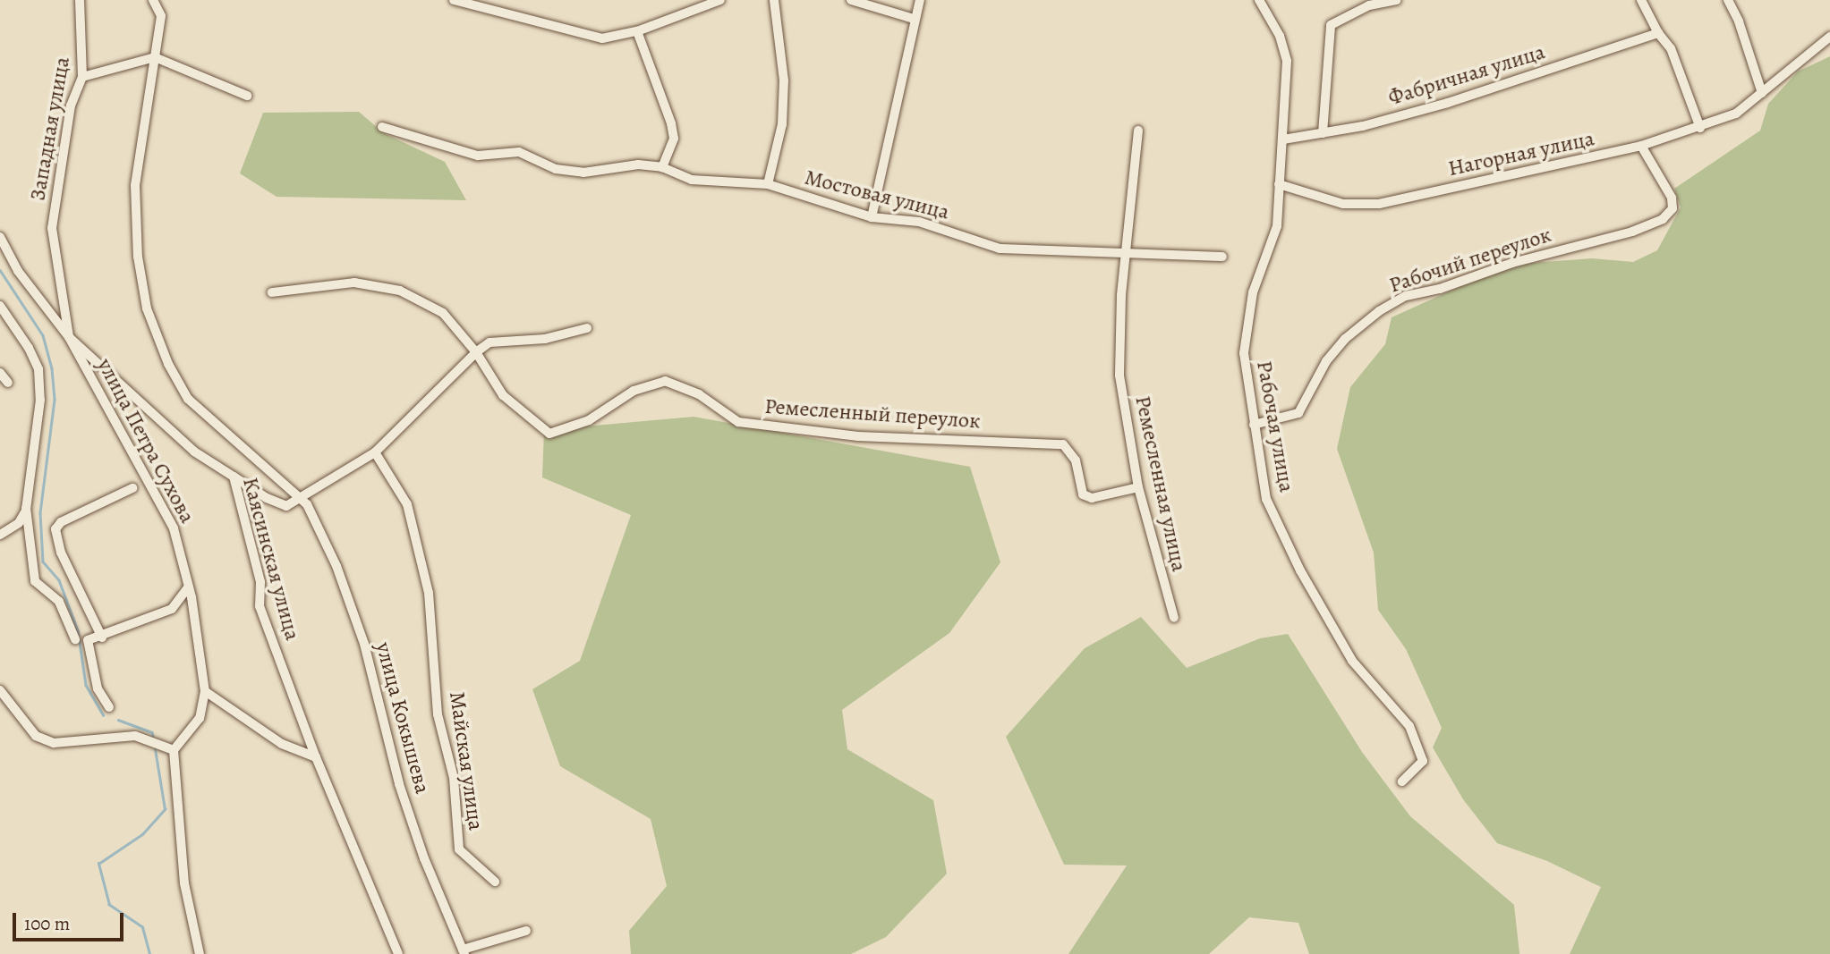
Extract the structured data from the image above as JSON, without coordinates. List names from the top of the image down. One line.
{"streets":{"street":["Фабричная улица","Западная улица","Нагорная улица","Мостовая улица","Рабочий переулок","Ремесленный переулок","Рабочая улица","улица Петра Сухова","Ремесленная улица","Каясинская улица","улица Кокышева","Майская улица"]},"crossings":[["Фабричная улица","Рабочая улица"],["Западная улица","улица Петра Сухова"],["Западная улица","Каясинская улица"],["Нагорная улица","Рабочий переулок"],["Нагорная улица","Рабочая улица"],["Мостовая улица","Ремесленная улица"],["Рабочий переулок","Рабочая улица"],["Ремесленный переулок","Ремесленная улица"],["улица Петра Сухова","Каясинская улица"]],"scale_bar":"100 m"}
